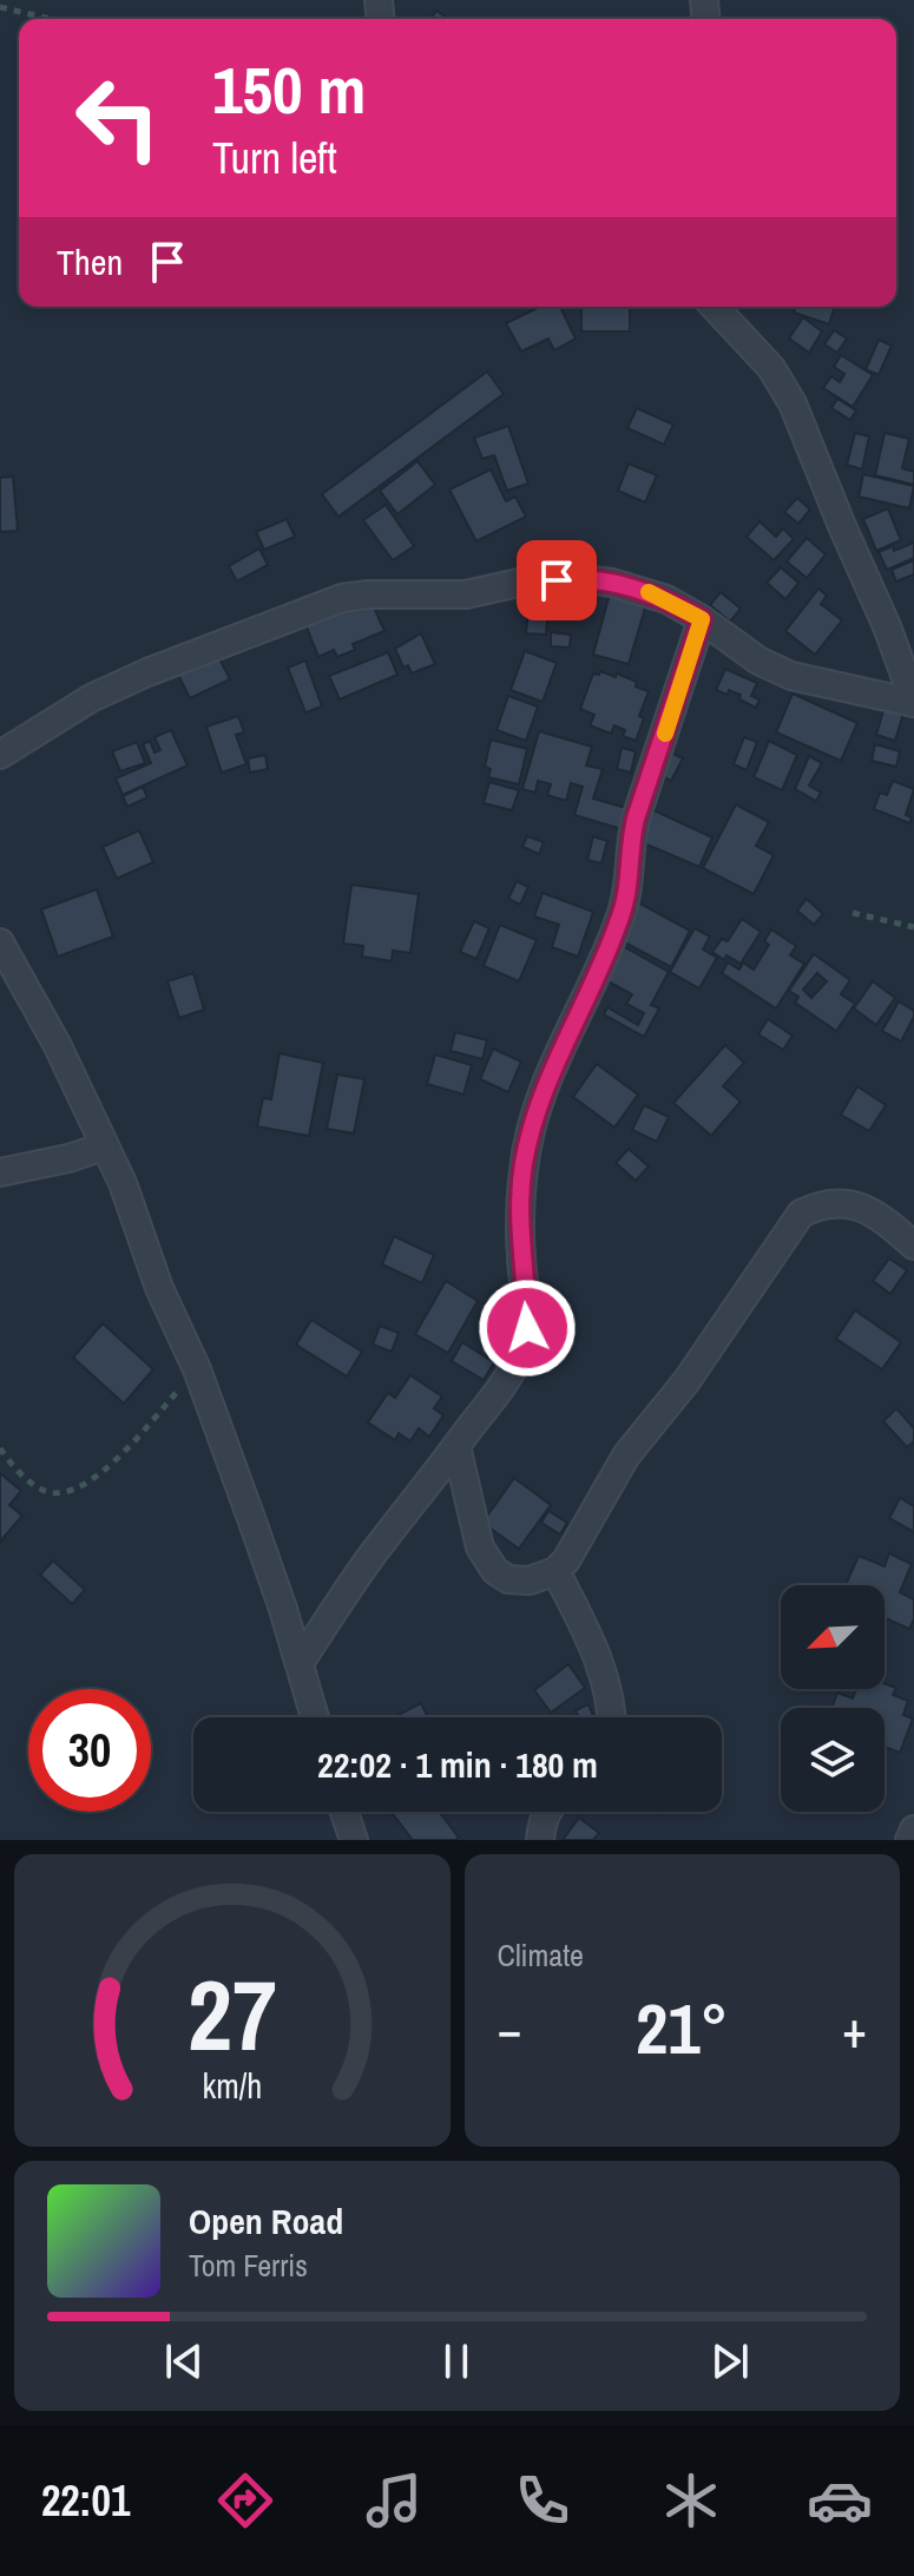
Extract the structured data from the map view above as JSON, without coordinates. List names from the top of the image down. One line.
{"north":"bottom left","page":{"turn":["150 m","Turn left"],"then":"Then","limit":"30","trip":"22:02 · 1 min · 180 m","tile":"Climate","heat":["−","21°","+"],"song":["Open Road","Tom Ferris"],"tabs":"22:01","gauge":["27","km/h"]}}
